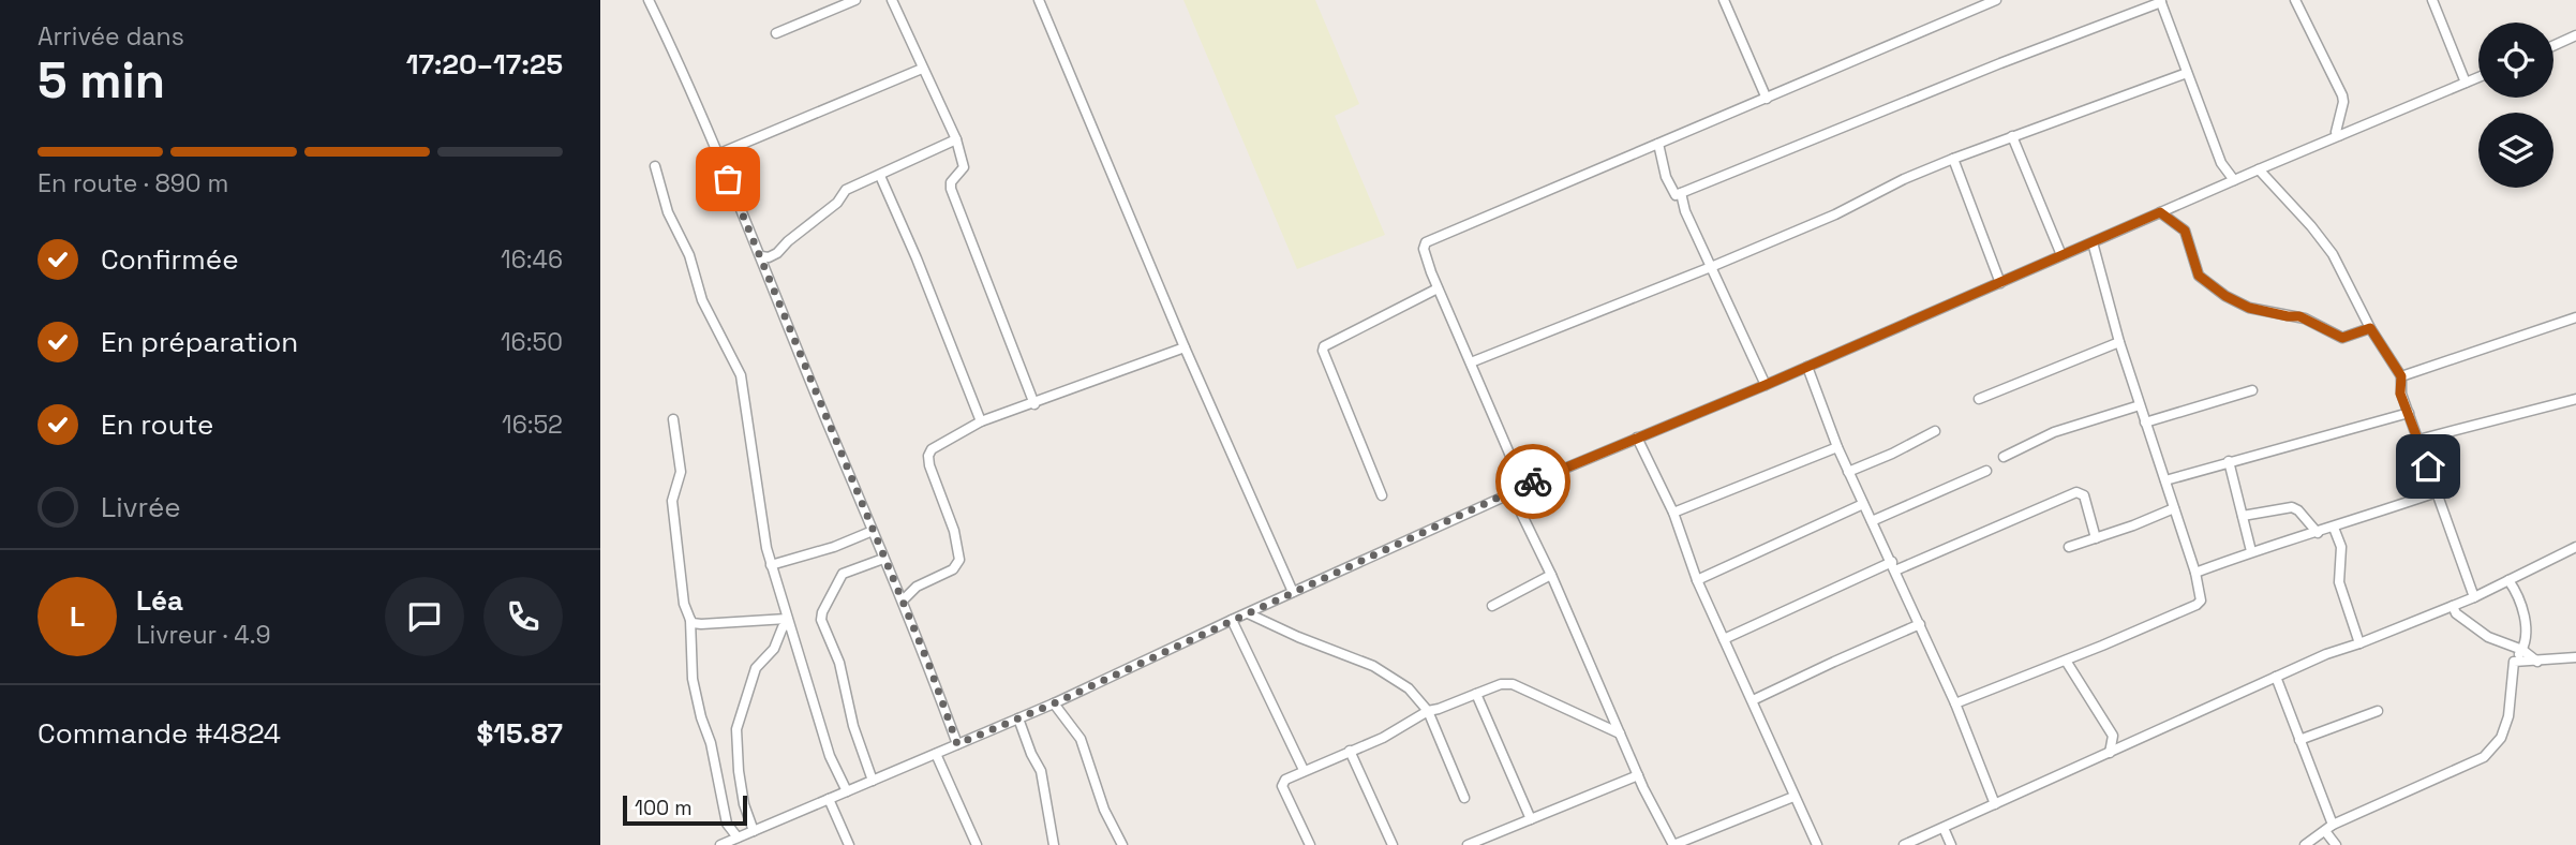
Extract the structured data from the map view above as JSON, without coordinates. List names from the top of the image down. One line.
{"scale_bar":"100 m","page":{"heading":["5 min","Arrivée dans","17:20–17:25"],"panel":["Léa","Livreur · 4.9","Commande #4824","$15.87"],"bar":"En route · 890 m","list":[["Confirmée","16:46"],["En préparation","16:50"],["En route","16:52"],"Livrée"],"round":"L","scale":"100 m"}}
